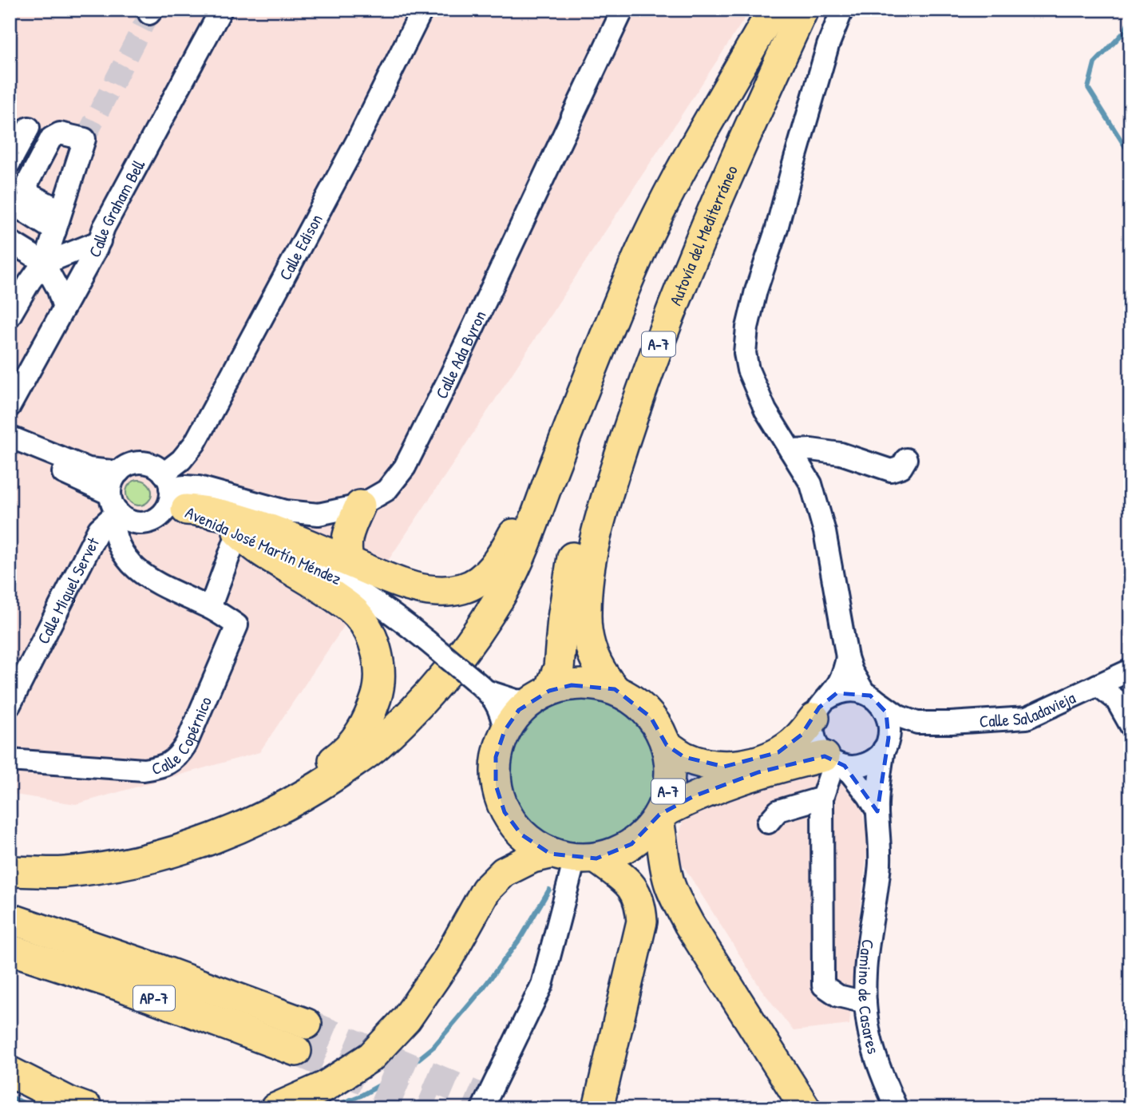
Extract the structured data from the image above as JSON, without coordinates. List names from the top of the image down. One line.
{"streets":{"highway":["Autovía del Mediterráneo","A-7","AP-7"],"street":["Calle Graham Bell","Calle Edison","Calle Ada Byron","Avenida José Martín Méndez","Calle Miguel Servet","Calle Saladavieja","Calle Copérnico","Camino de Casares"]},"crossings":[["Autovía del Mediterráneo","A-7"],["Autovía del Mediterráneo","Avenida José Martín Méndez"],["Calle Edison","Calle Ada Byron"],["Calle Edison","Avenida José Martín Méndez"],["Calle Edison","Calle Miguel Servet"],["A-7","Avenida José Martín Méndez"],["Calle Ada Byron","Avenida José Martín Méndez"],["Calle Ada Byron","Calle Miguel Servet"],["Avenida José Martín Méndez","Calle Miguel Servet"],["Calle Saladavieja","Camino de Casares"]]}
